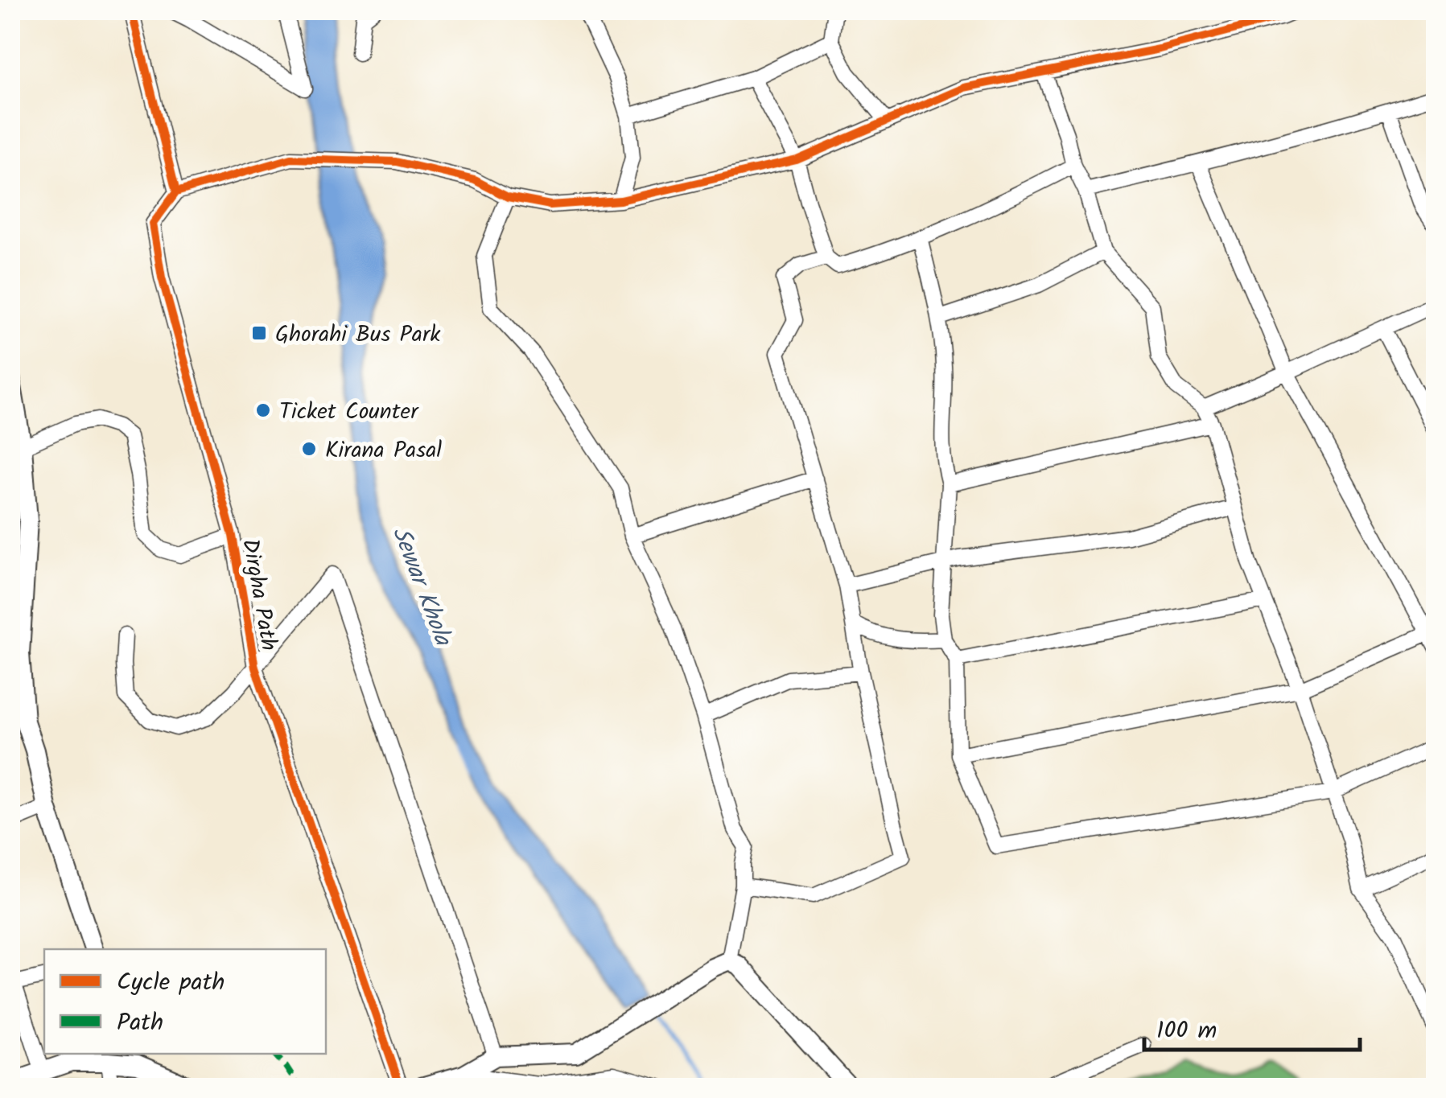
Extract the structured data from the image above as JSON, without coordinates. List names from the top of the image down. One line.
{"streets":{"street":["Dirgha Path"]},"water":["Sewar Khola"],"places":{"transit":["Ghorahi Bus Park"],"other":["Ticket Counter","Kirana Pasal"]},"legend":["Cycle path","Path"],"scale_bar":"100 m"}
